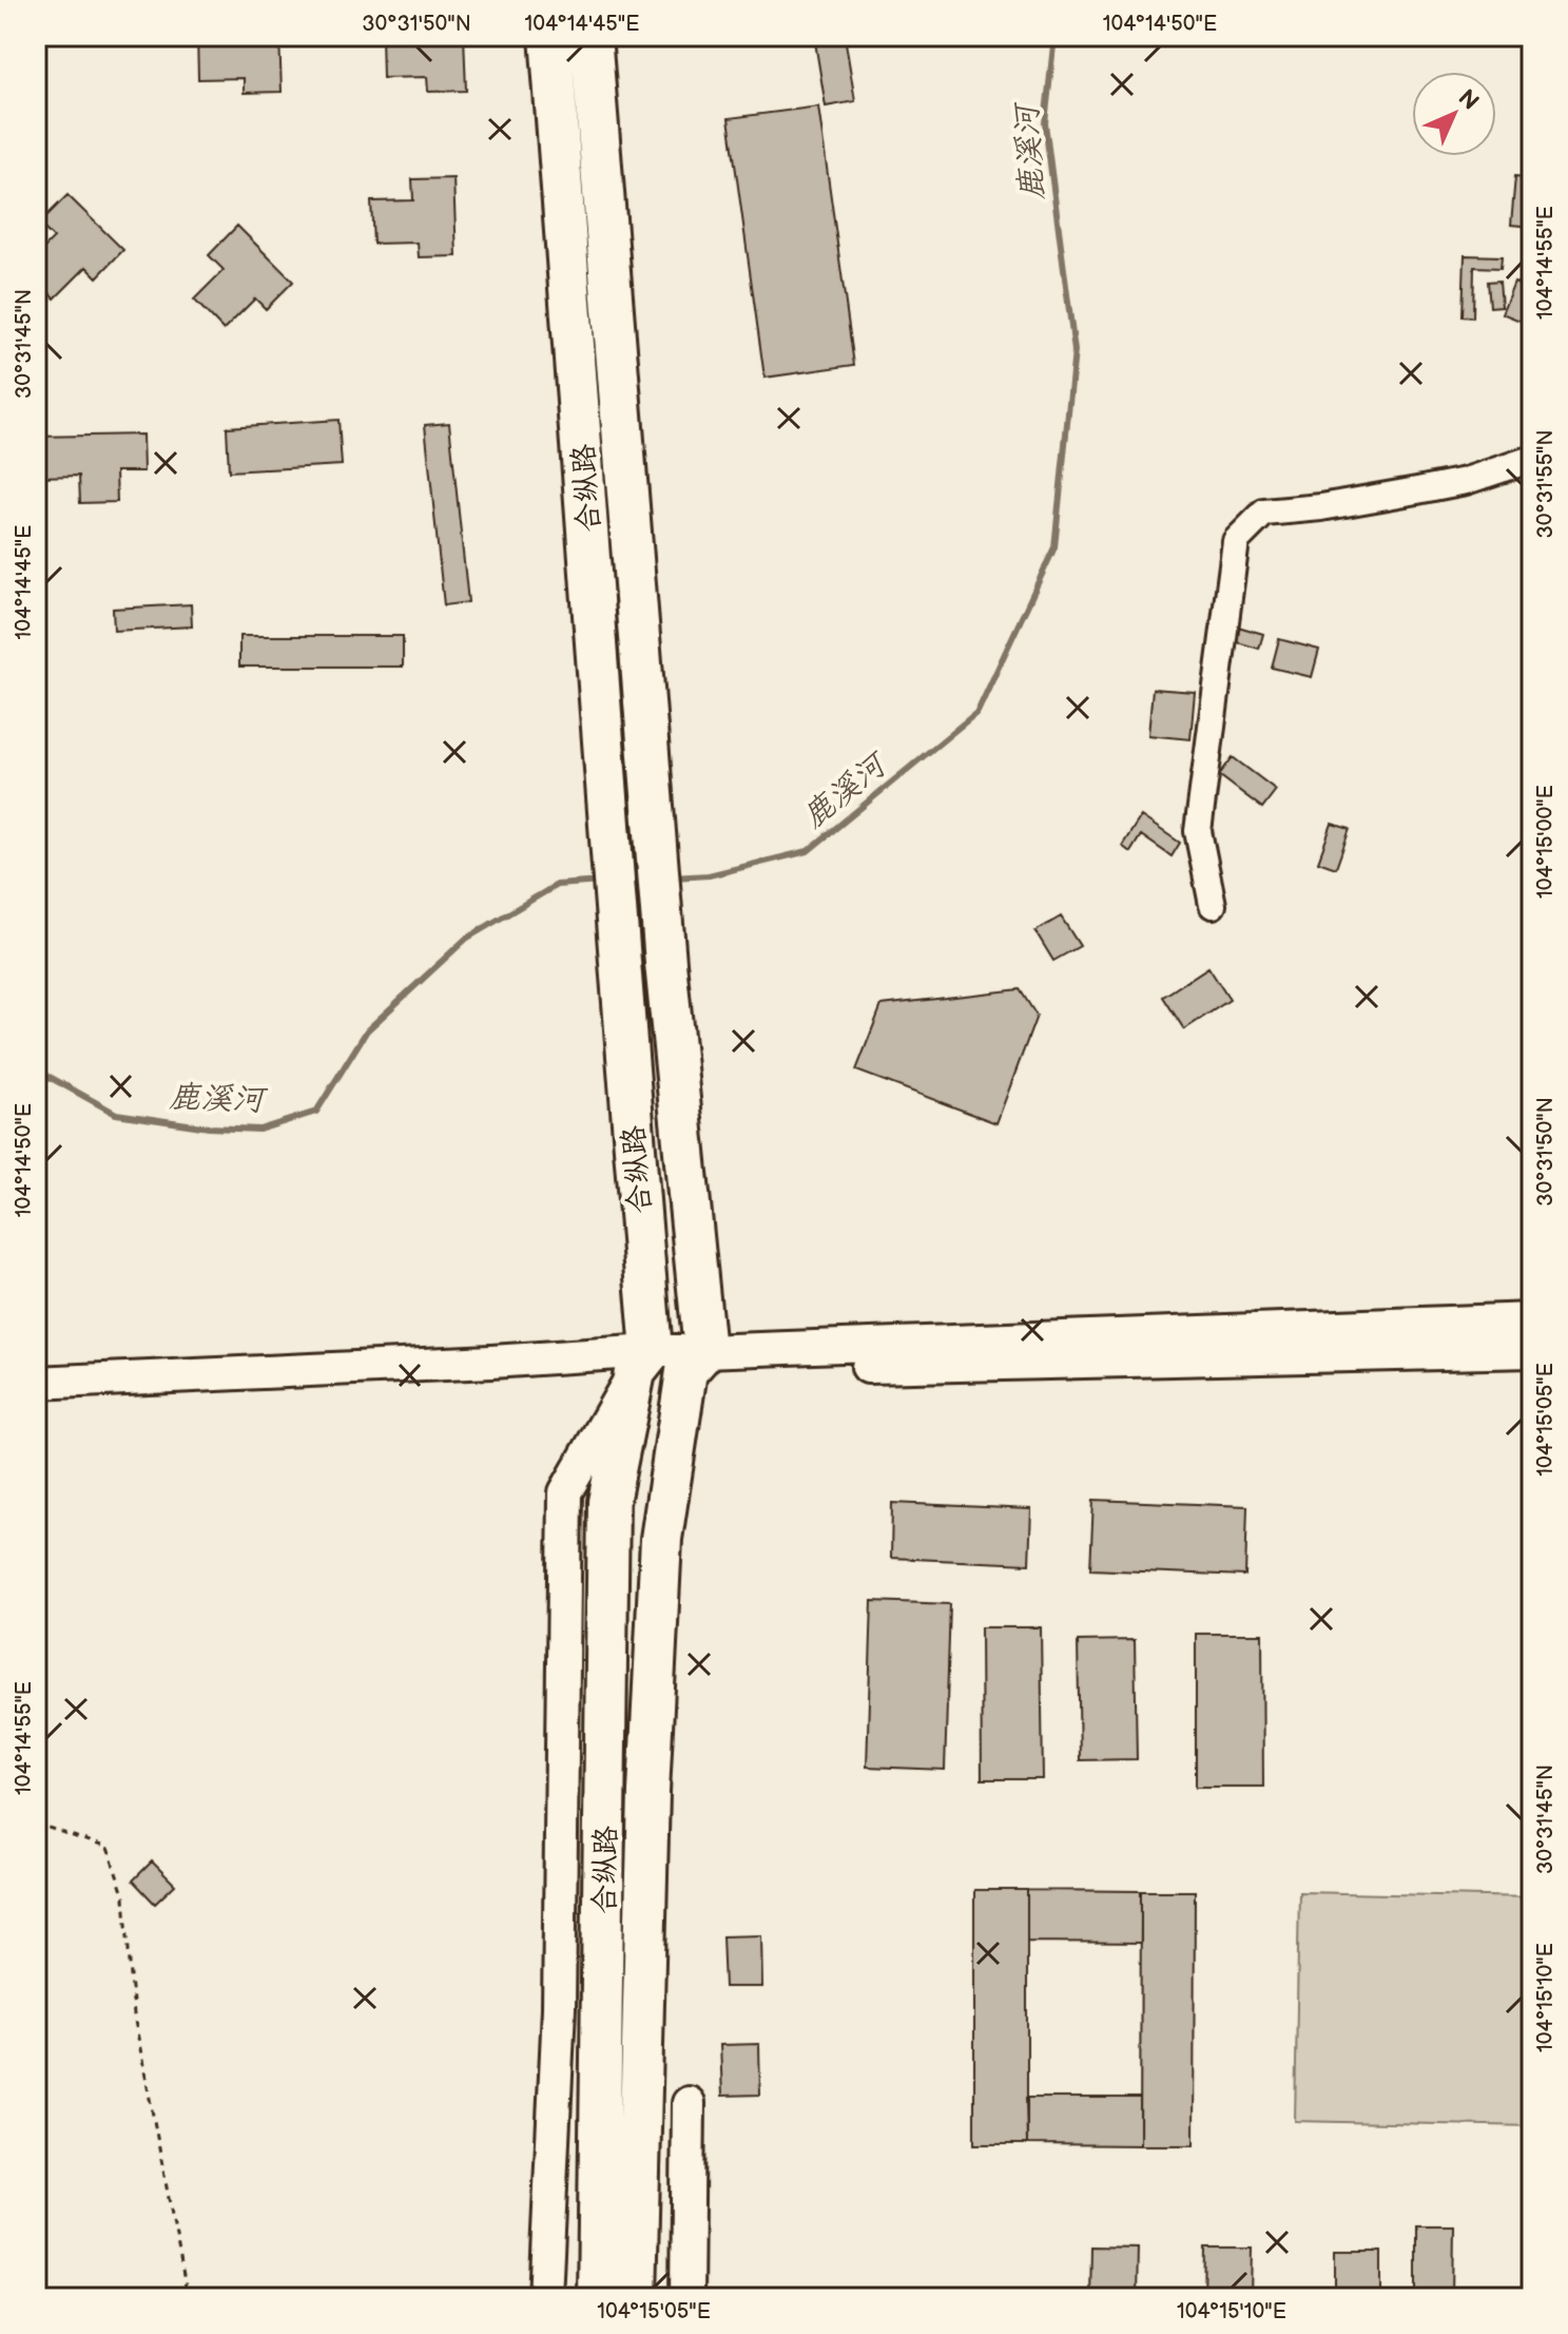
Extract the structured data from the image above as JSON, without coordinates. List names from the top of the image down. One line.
{"streets":{"main road":["合纵路"]},"water":["鹿溪河"],"north":"top right","coordinates":["30°31'50\"N","104°14'45\"E","104°14'50\"E","104°14'55\"E","30°31'45\"N","30°31'55\"N","104°15'00\"E","104°15'05\"E","104°15'10\"E"]}
